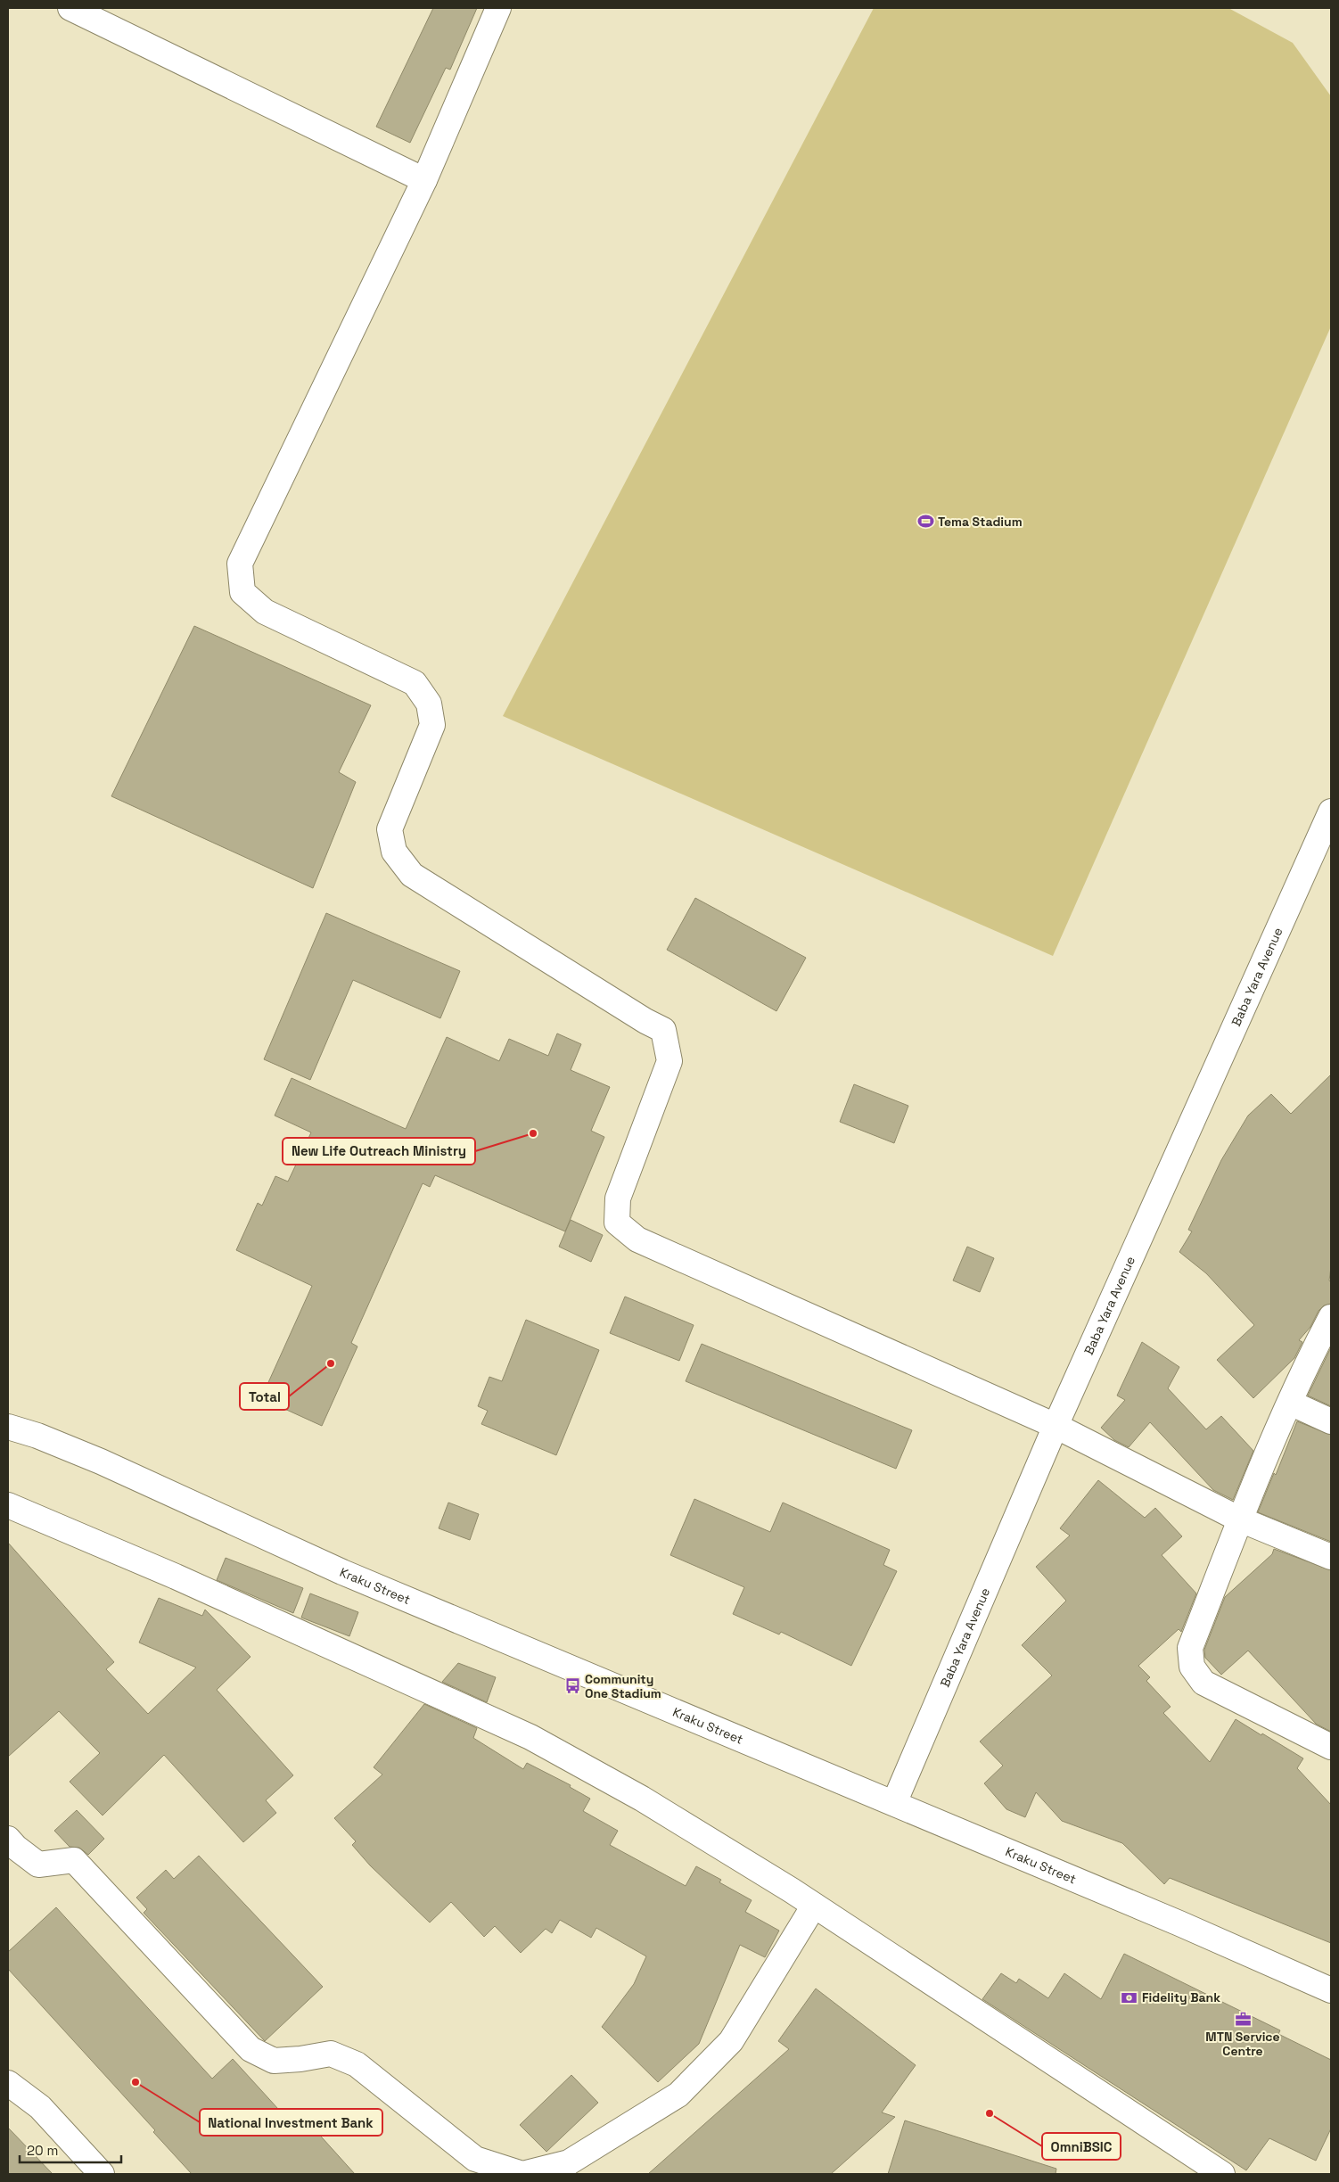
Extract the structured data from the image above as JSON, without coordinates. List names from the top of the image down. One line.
{"streets":{"street":["Baba Yara Avenue","Kraku Street"]},"crossings":[["Baba Yara Avenue","Kraku Street"]],"places":{"sports":["Tema Stadium"],"other":["New Life Outreach Ministry","Total","National Investment Bank","OmniBSIC"],"bus stop":["Community One Stadium"],"bank":["Fidelity Bank"],"office":["MTN Service Centre"]},"scale_bar":"20 m"}
